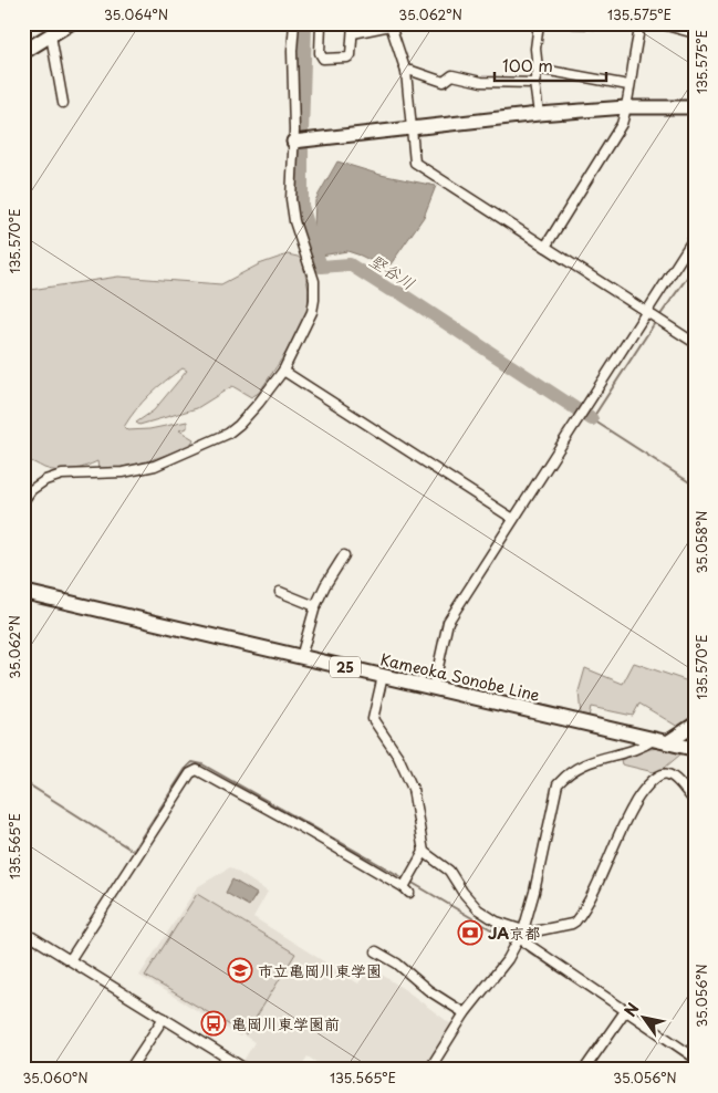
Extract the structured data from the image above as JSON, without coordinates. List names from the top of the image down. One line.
{"streets":{"main road":["25","Kameoka Sonobe Line"]},"water":["堅谷川"],"places":{"bank":["JA京都"],"school or university":["市立亀岡川東学園"],"bus stop":["亀岡川東学園前"]},"scale_bar":"100 m","north":"top left","coordinates":["35.064°N","35.062°N","135.575°E","135.570°E","35.058°N","135.565°E","35.056°N","35.060°N"]}
